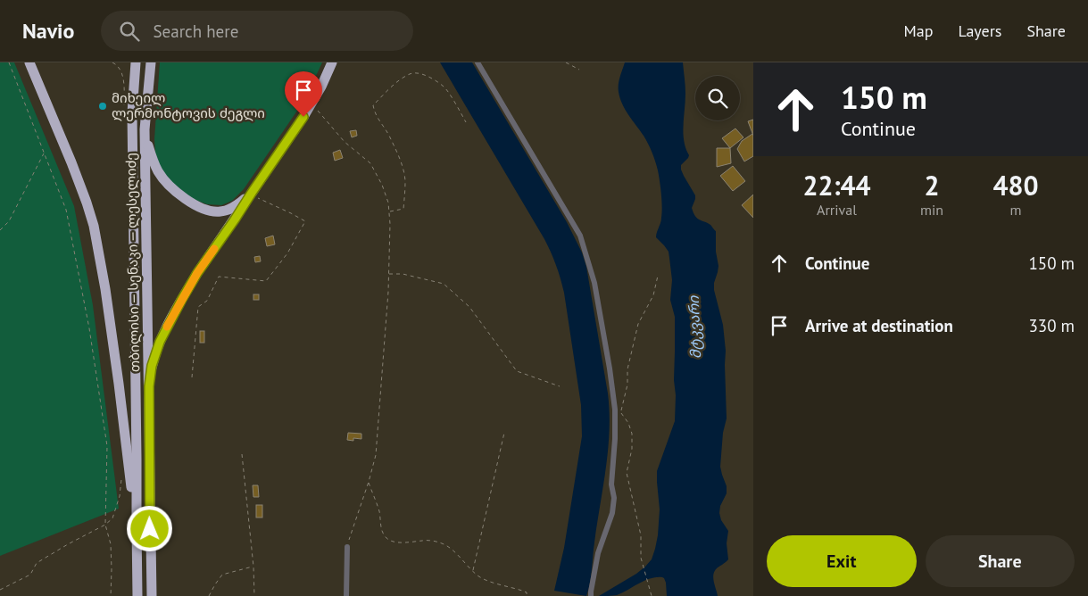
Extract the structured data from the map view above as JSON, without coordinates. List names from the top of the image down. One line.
{"streets":{"highway":["თბილისი — სენაკი — ლესელიძე"]},"water":["მტკვარი"],"places":["მიხეილ ლერმონტოვის ძეგლი"],"page":{"header":"Navio","search":"Search here","nav":["Map","Layers","Share"],"turn":["150 m","Continue"],"eta":["22:44","Arrival","2","min","480","m"],"list":[{"name":"Continue","value":"150 m"},{"name":"Arrive at destination","value":"330 m"}],"buttons":["Exit","Share"]}}
